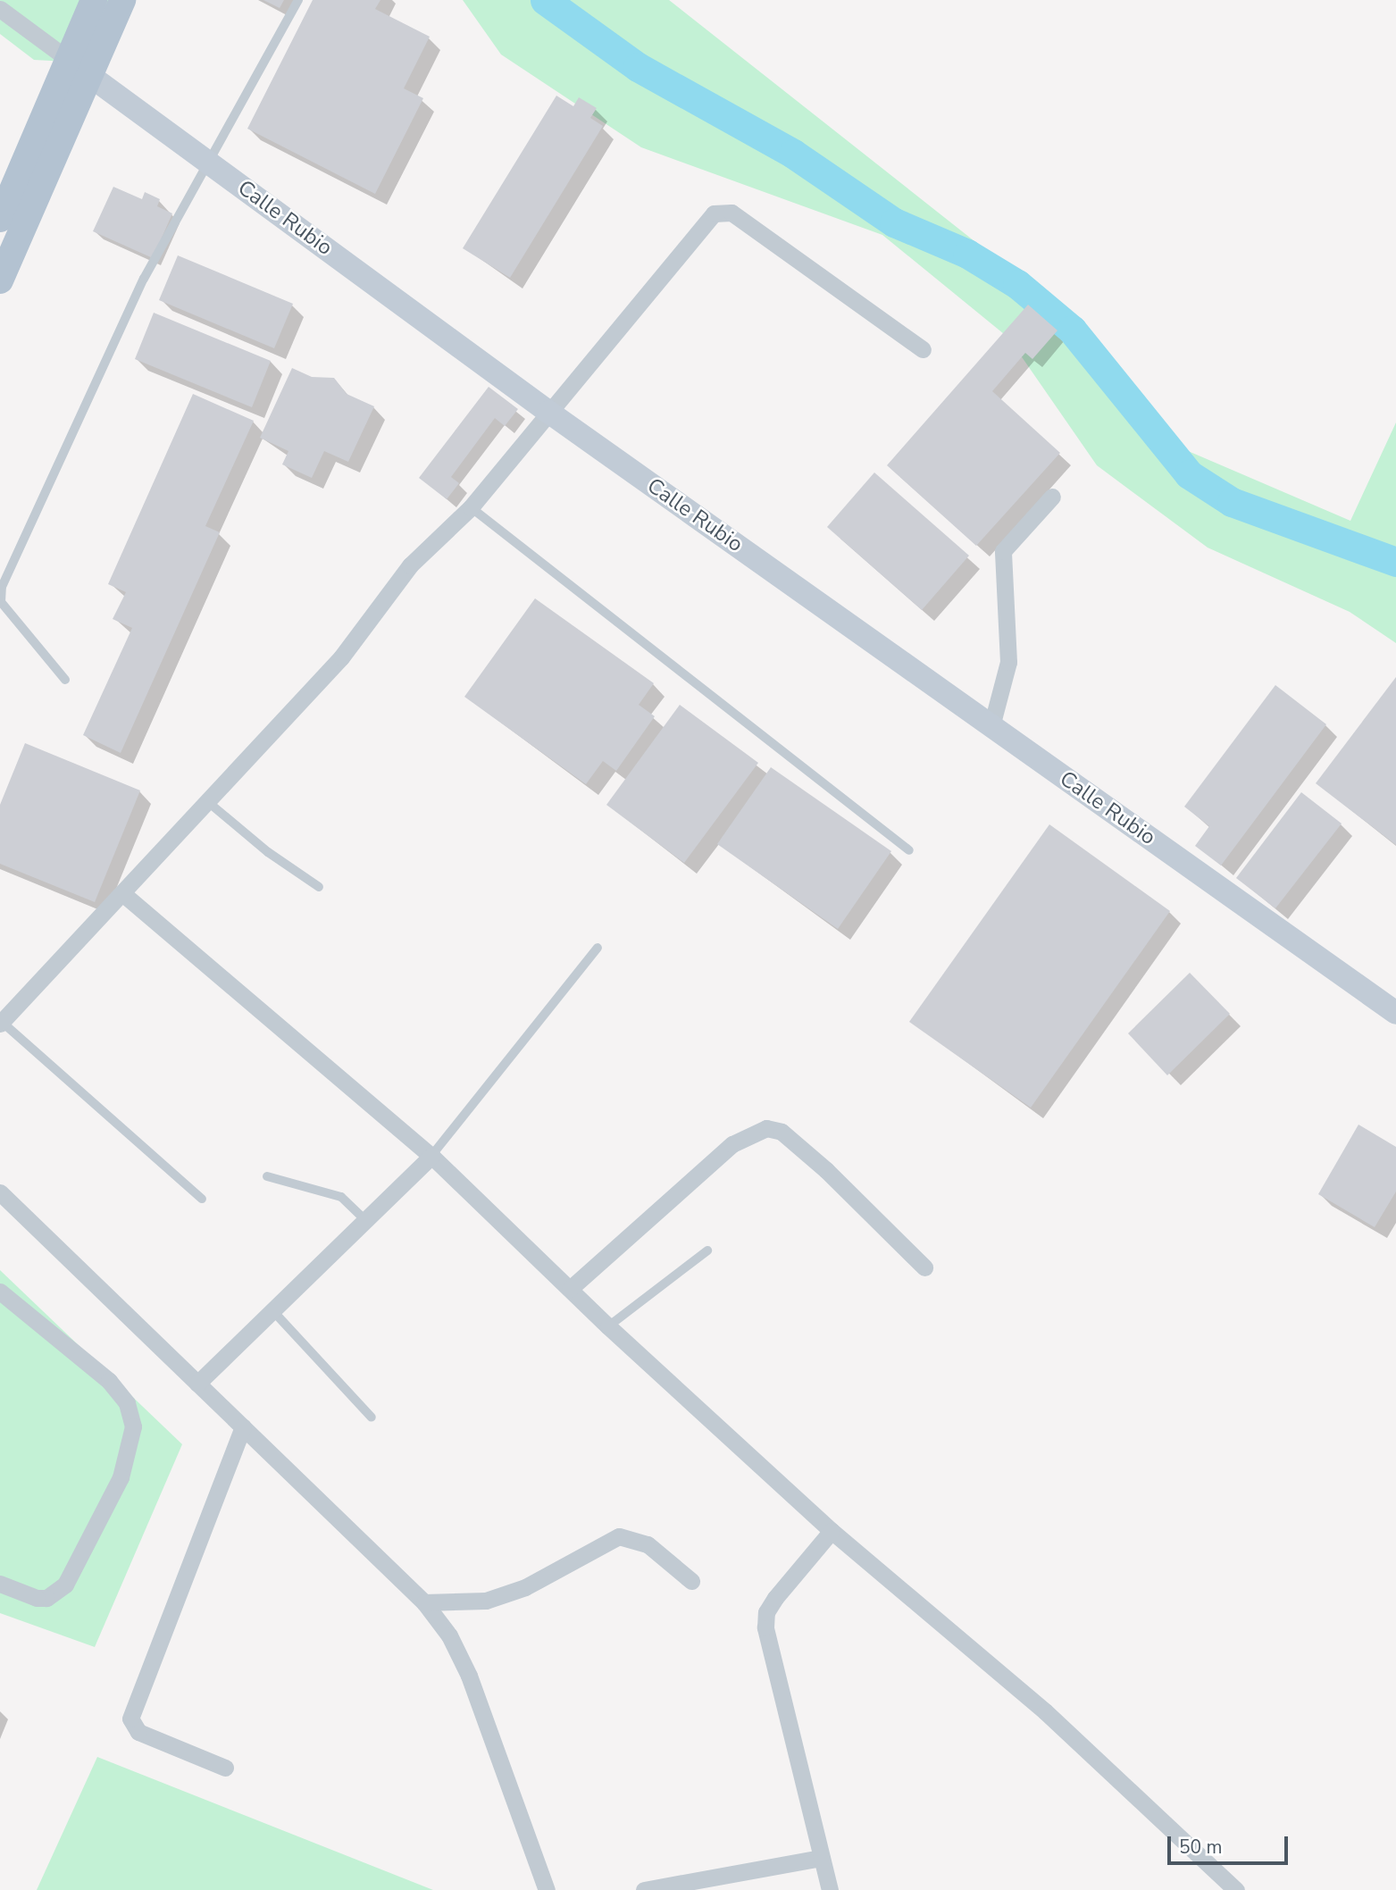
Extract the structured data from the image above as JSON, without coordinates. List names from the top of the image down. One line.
{"streets":{"street":["Calle Rubio"]},"scale_bar":"50 m"}
